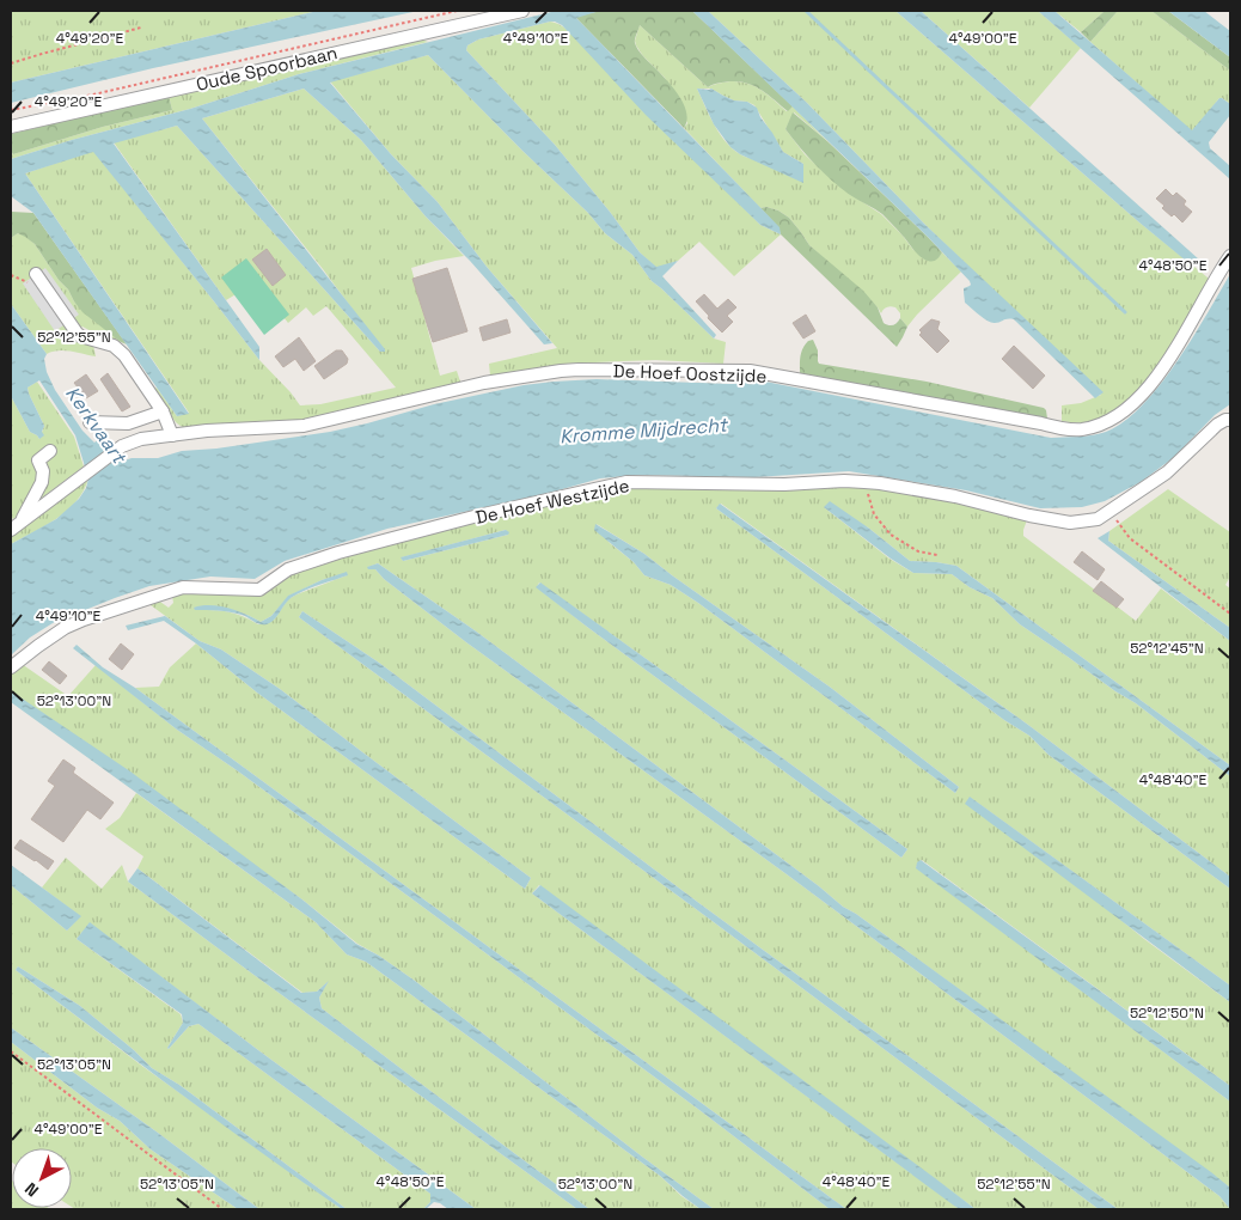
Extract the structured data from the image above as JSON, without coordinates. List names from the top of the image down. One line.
{"streets":{"street":["Oude Spoorbaan","De Hoef Oostzijde","De Hoef Westzijde"]},"water":["Kerkvaart","Kromme Mijdrecht"],"north":"bottom left","coordinates":["4°49'20\"E","4°49'10\"E","4°49'00\"E","4°48'50\"E","52°12'55\"N","52°12'45\"N","52°13'00\"N","4°48'40\"E","52°12'50\"N","52°13'05\"N"]}
